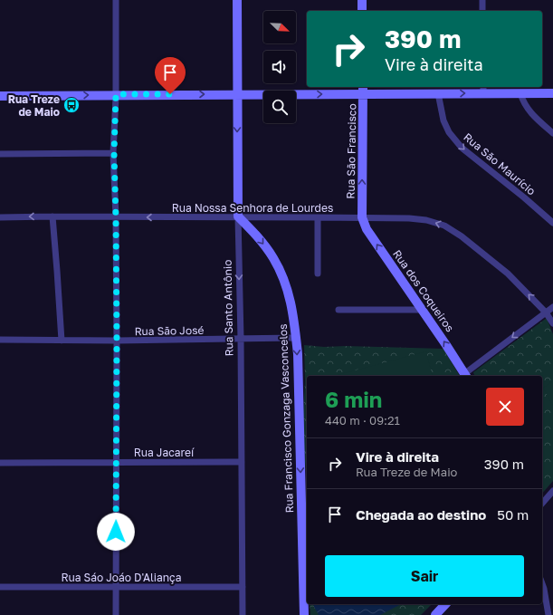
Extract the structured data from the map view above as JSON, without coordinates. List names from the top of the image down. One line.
{"streets":{"street":["Rua São Francisco","Rua São Maurício","Rua Nossa Senhora de Lourdes","Rua dos Coqueiros","Rua Santo Antônio","Rua São José","Rua Francisco Gonzaga Vasconcelos","Rua Jacareí","Rua Sáo Joáo D'Aliança"]},"crossings":[["Rua São Francisco","Rua Nossa Senhora de Lourdes"],["Rua São Francisco","Rua dos Coqueiros"],["Rua Nossa Senhora de Lourdes","Rua dos Coqueiros"],["Rua Nossa Senhora de Lourdes","Rua Santo Antônio"],["Rua Nossa Senhora de Lourdes","Rua Francisco Gonzaga Vasconcelos"],["Rua Santo Antônio","Rua São José"],["Rua Santo Antônio","Rua Francisco Gonzaga Vasconcelos"],["Rua Santo Antônio","Rua Jacareí"],["Rua Santo Antônio","Rua Sáo Joáo D'Aliança"],["Rua São José","Rua Francisco Gonzaga Vasconcelos"]],"one_way":["Rua São Francisco","Rua São Maurício","Rua Nossa Senhora de Lourdes","Rua dos Coqueiros","Rua Santo Antônio","Rua Francisco Gonzaga Vasconcelos"],"places":{"bus stop":["Rua Treze de Maio"]},"north":"bottom right","page":{"turn":["390 m","Vire à direita"],"heading":["6 min","440 m · 09:21"],"list":[{"name":"Vire à direita","note":"Rua Treze de Maio","value":"390 m"},{"name":"Chegada ao destino","value":"50 m"}],"buttons":"Sair"}}
